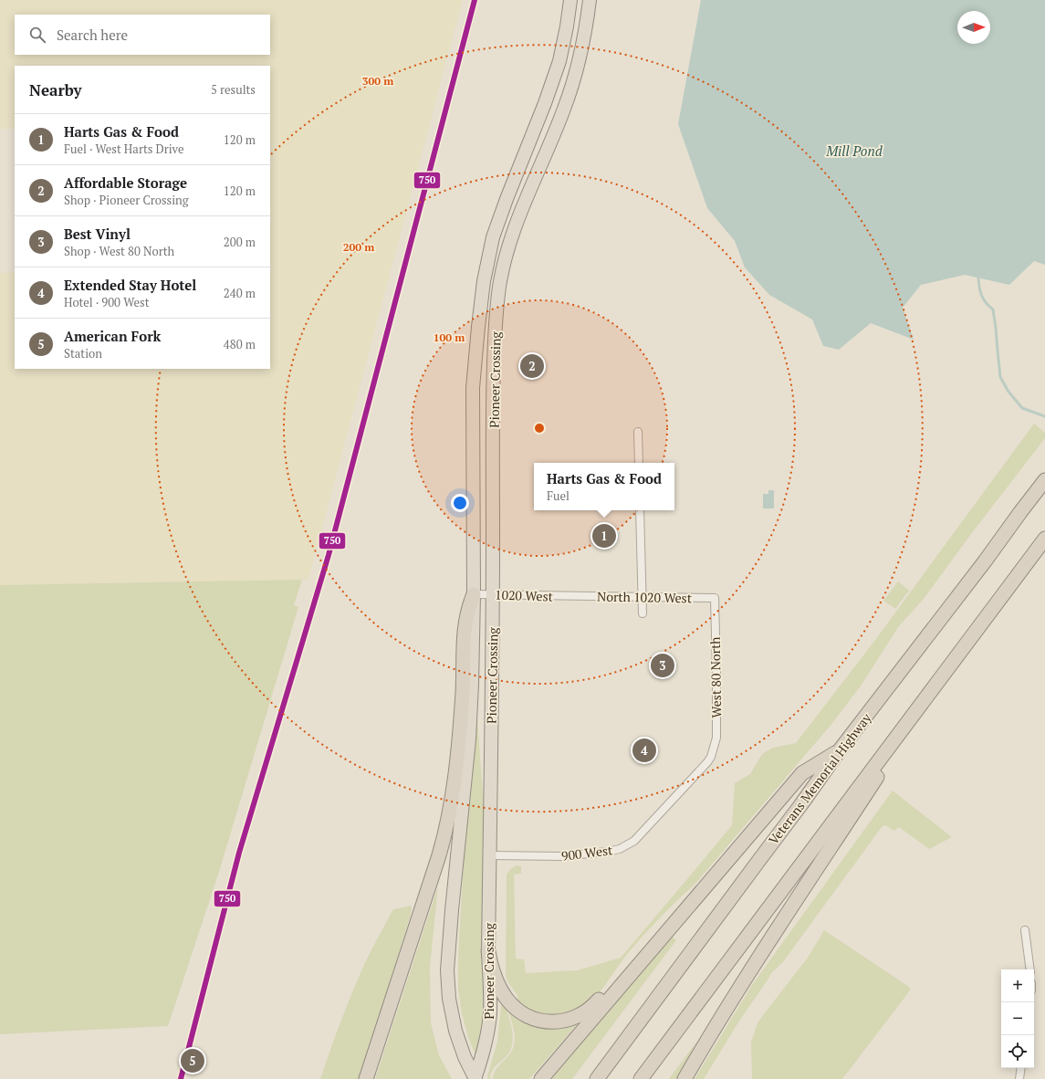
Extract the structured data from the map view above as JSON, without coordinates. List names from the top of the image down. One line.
{"streets":{"highway":["Pioneer Crossing","Veterans Memorial Highway"],"street":["1020 West","North 1020 West","West 80 North","900 West"]},"crossings":[["Pioneer Crossing","1020 West"],["Pioneer Crossing","900 West"],["1020 West","North 1020 West"],["North 1020 West","West 80 North"],["West 80 North","900 West"]],"water":["Mill Pond"],"lines":["transit line 750"],"north":"right","page":{"search":"Search here","heading":["Nearby","5 results"],"list":[{"mark":"1","name":"Harts Gas & Food","note":"Fuel · West Harts Drive","value":"120 m"},{"mark":"2","name":"Affordable Storage","note":"Shop · Pioneer Crossing","value":"120 m"},{"mark":"3","name":"Best Vinyl","note":"Shop · West 80 North","value":"200 m"},{"mark":"4","name":"Extended Stay Hotel","note":"Hotel · 900 West","value":"240 m"},{"mark":"5","name":"American Fork","note":"Station","value":"480 m"}],"pins":["2","1","3","4","5"],"popup":["Harts Gas & Food","Fuel"],"map_buttons":["+","−"]},"rings":["300 m","200 m","100 m"]}
